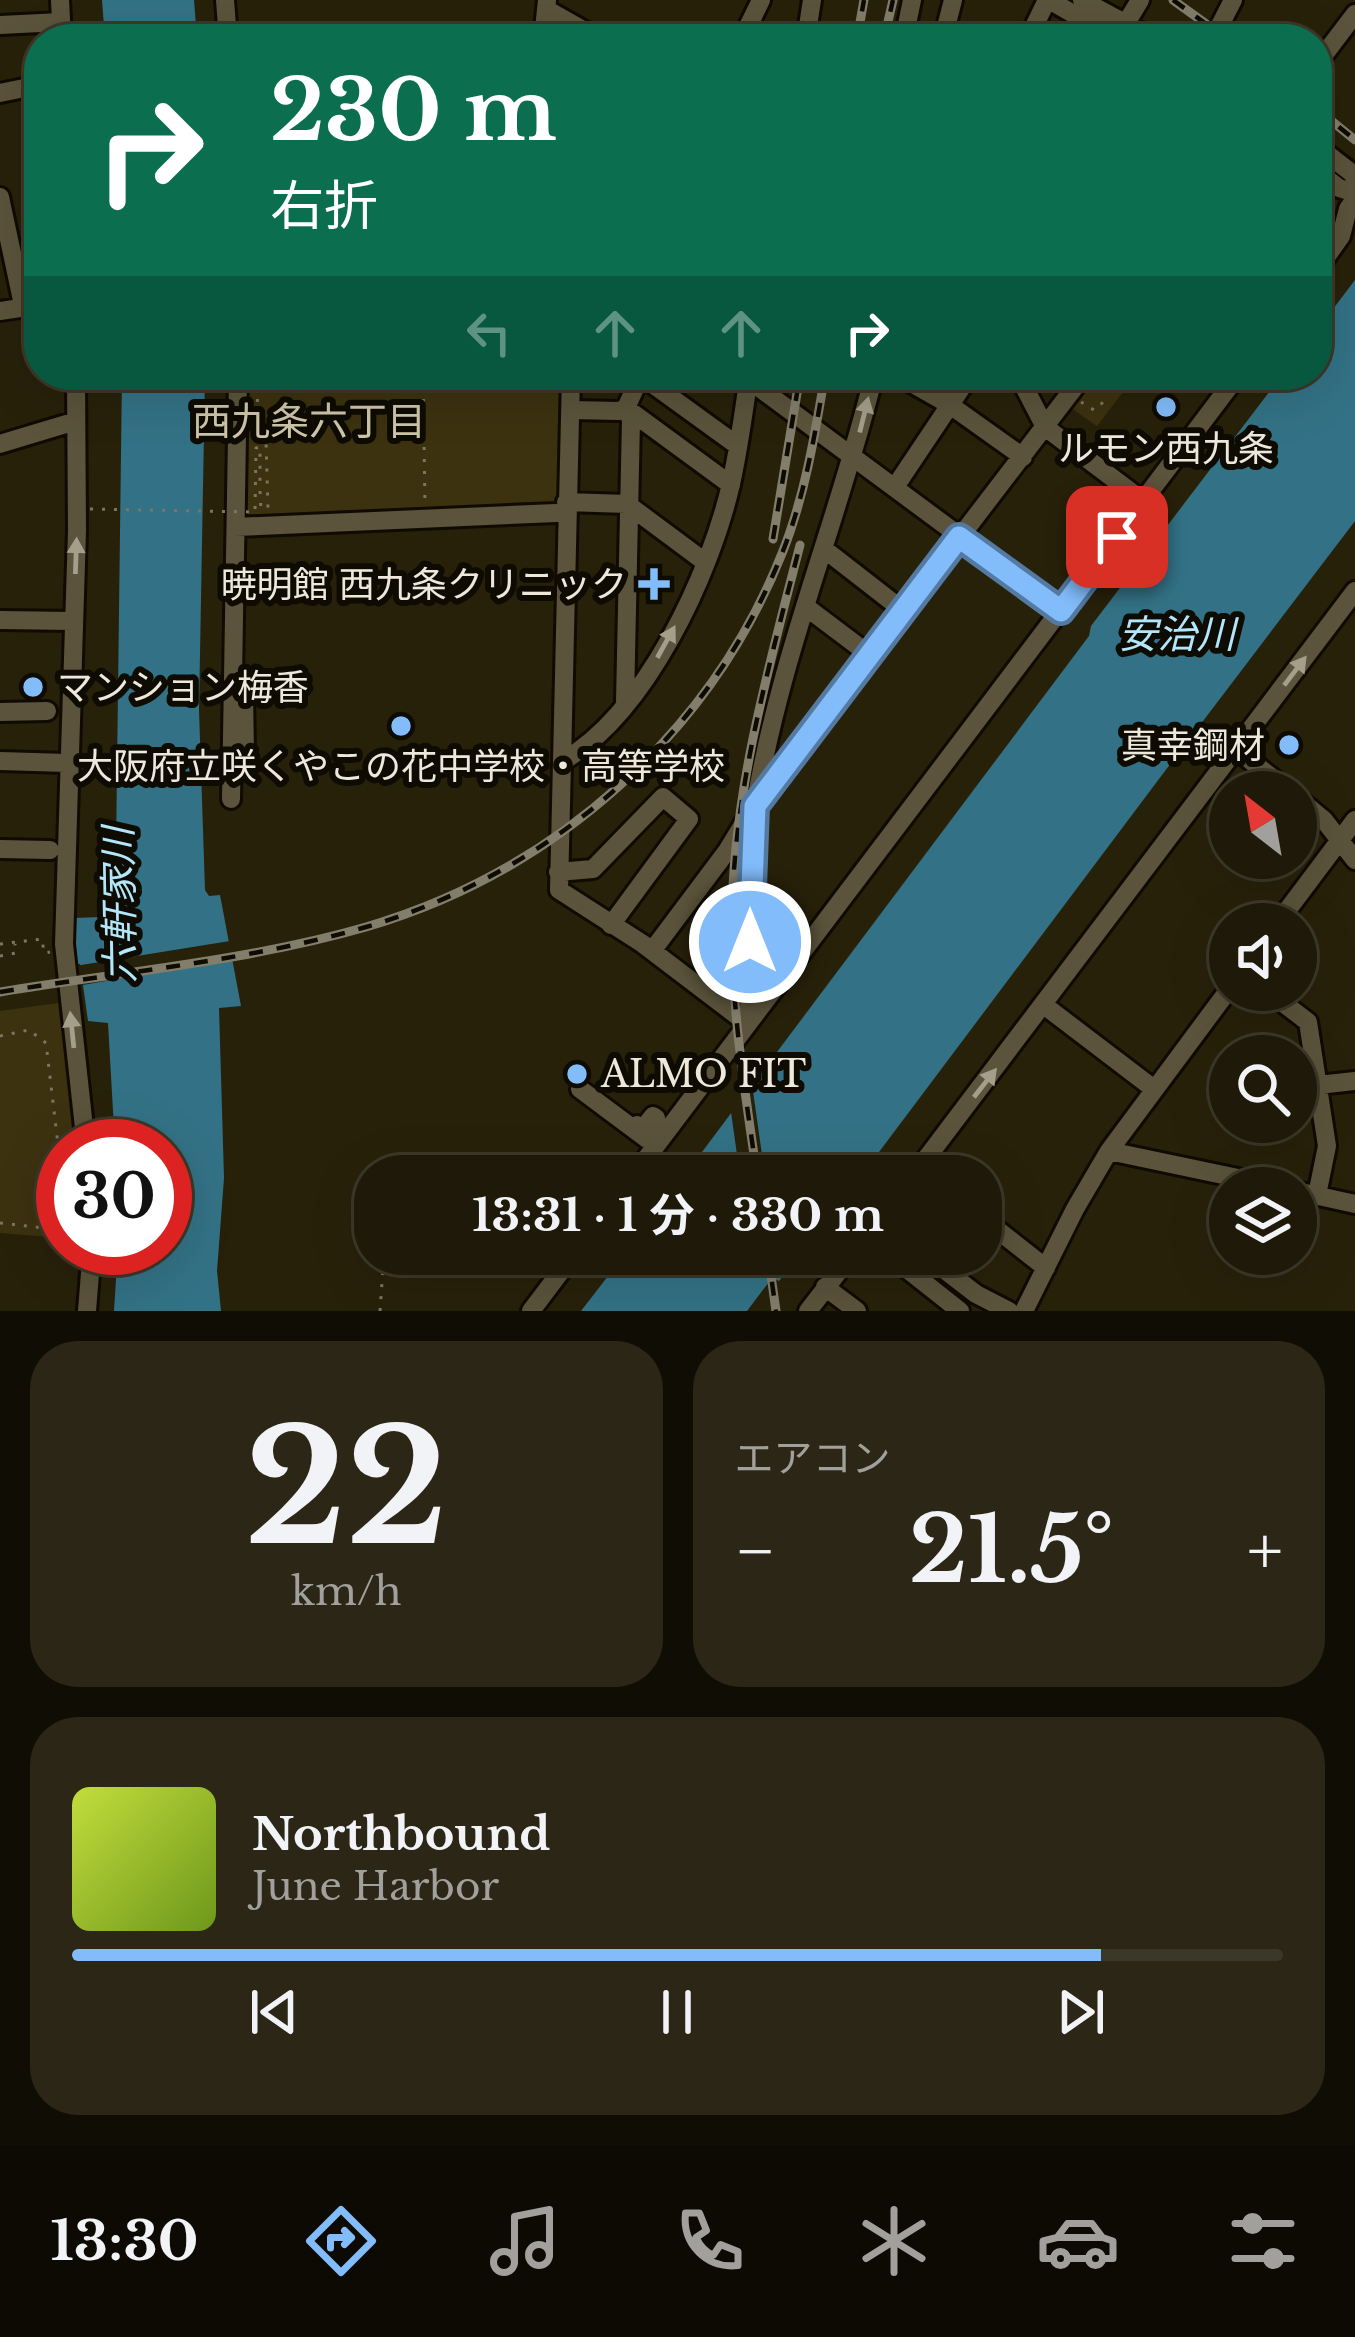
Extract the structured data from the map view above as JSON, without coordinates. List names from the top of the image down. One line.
{"districts":["西九条六丁目"],"water":["安治川","六軒家川"],"places":{"other":["ルモン西九条","マンション梅香","大阪府立咲くやこの花中学校・高等学校","真幸鋼材","ALMO FIT"],"health":["暁明館 西九条クリニック"]},"north":"top left","page":{"turn":["230 m","右折"],"limit":"30","trip":"13:31 · 1 分 · 330 m","tile":[["22","km/h"],"エアコン"],"heat":["−","21.5°","+"],"song":["Northbound","June Harbor"],"tabs":"13:30"}}
